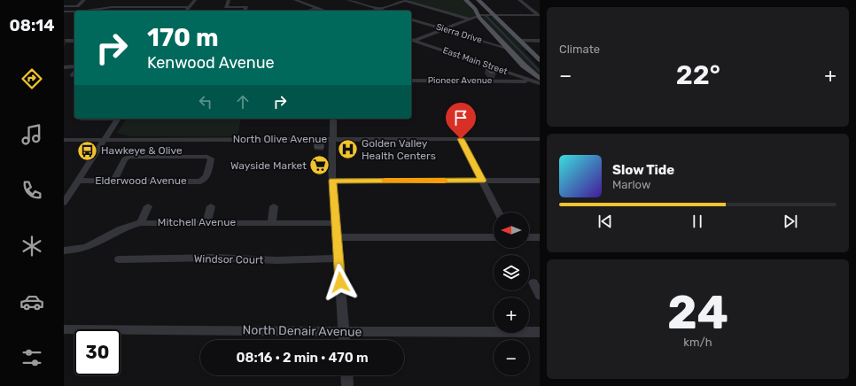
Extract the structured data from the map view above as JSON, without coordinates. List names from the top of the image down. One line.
{"streets":{"street":["Sierra Drive","East Main Street","Pioneer Avenue","North Olive Avenue","Elderwood Avenue","Mitchell Avenue","Windsor Court","North Denair Avenue"]},"crossings":[["East Main Street","Pioneer Avenue"]],"places":{"hospital":["Golden Valley Health Centers"],"bus stop":["Hawkeye & Olive"],"supermarket":["Wayside Market"]},"north":"left","page":{"tabs":"08:14","tile":["Climate",["24","km/h"]],"turn":["170 m","Kenwood Avenue"],"heat":["−","22°","+"],"song":["Slow Tide","Marlow"],"map_buttons":["+","−"],"limit":"30","trip":"08:16 · 2 min · 470 m"}}
